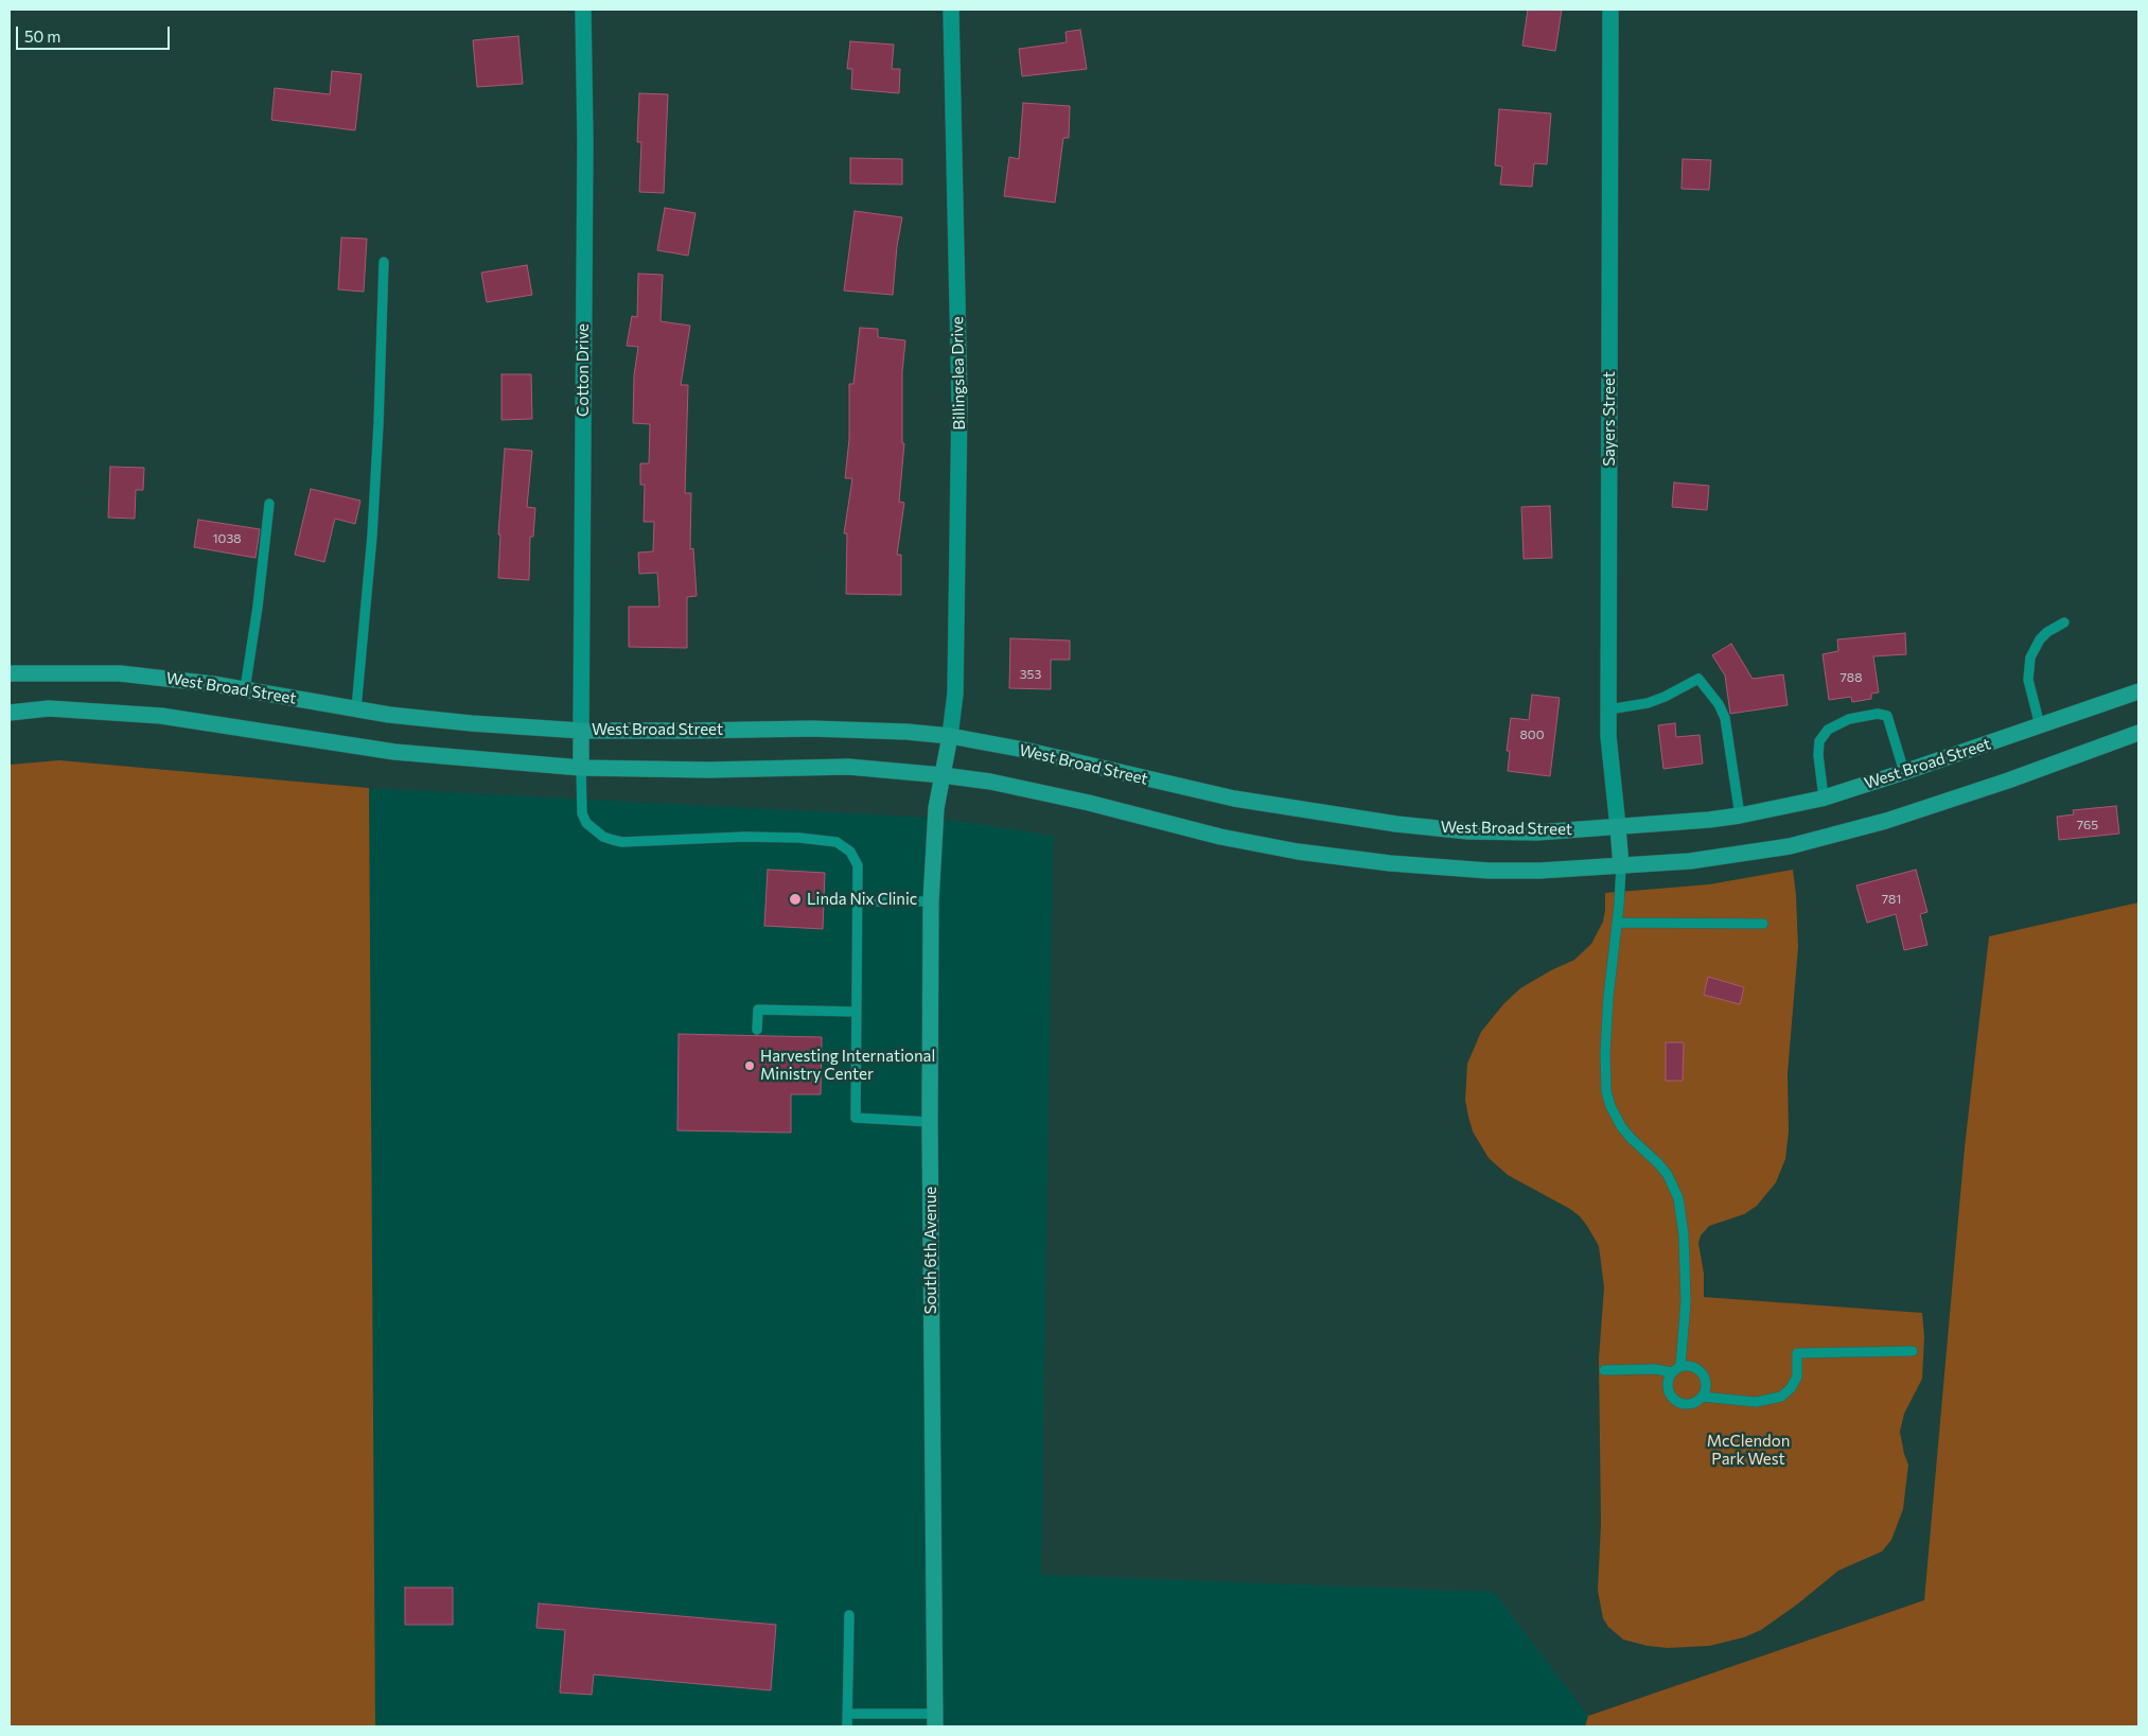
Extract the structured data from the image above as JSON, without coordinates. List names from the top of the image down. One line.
{"streets":{"main road":["West Broad Street","South 6th Avenue"],"street":["Cotton Drive","Billingslea Drive","Sayers Street"]},"crossings":[["Cotton Drive","West Broad Street"],["Billingslea Drive","West Broad Street"],["Billingslea Drive","South 6th Avenue"],["Sayers Street","West Broad Street"],["West Broad Street","South 6th Avenue"]],"parks":["McClendon Park West"],"places":["Linda Nix Clinic","Harvesting International Ministry Center"],"house_numbers":["1038","353","788","800","765","781"],"scale_bar":"50 m"}
